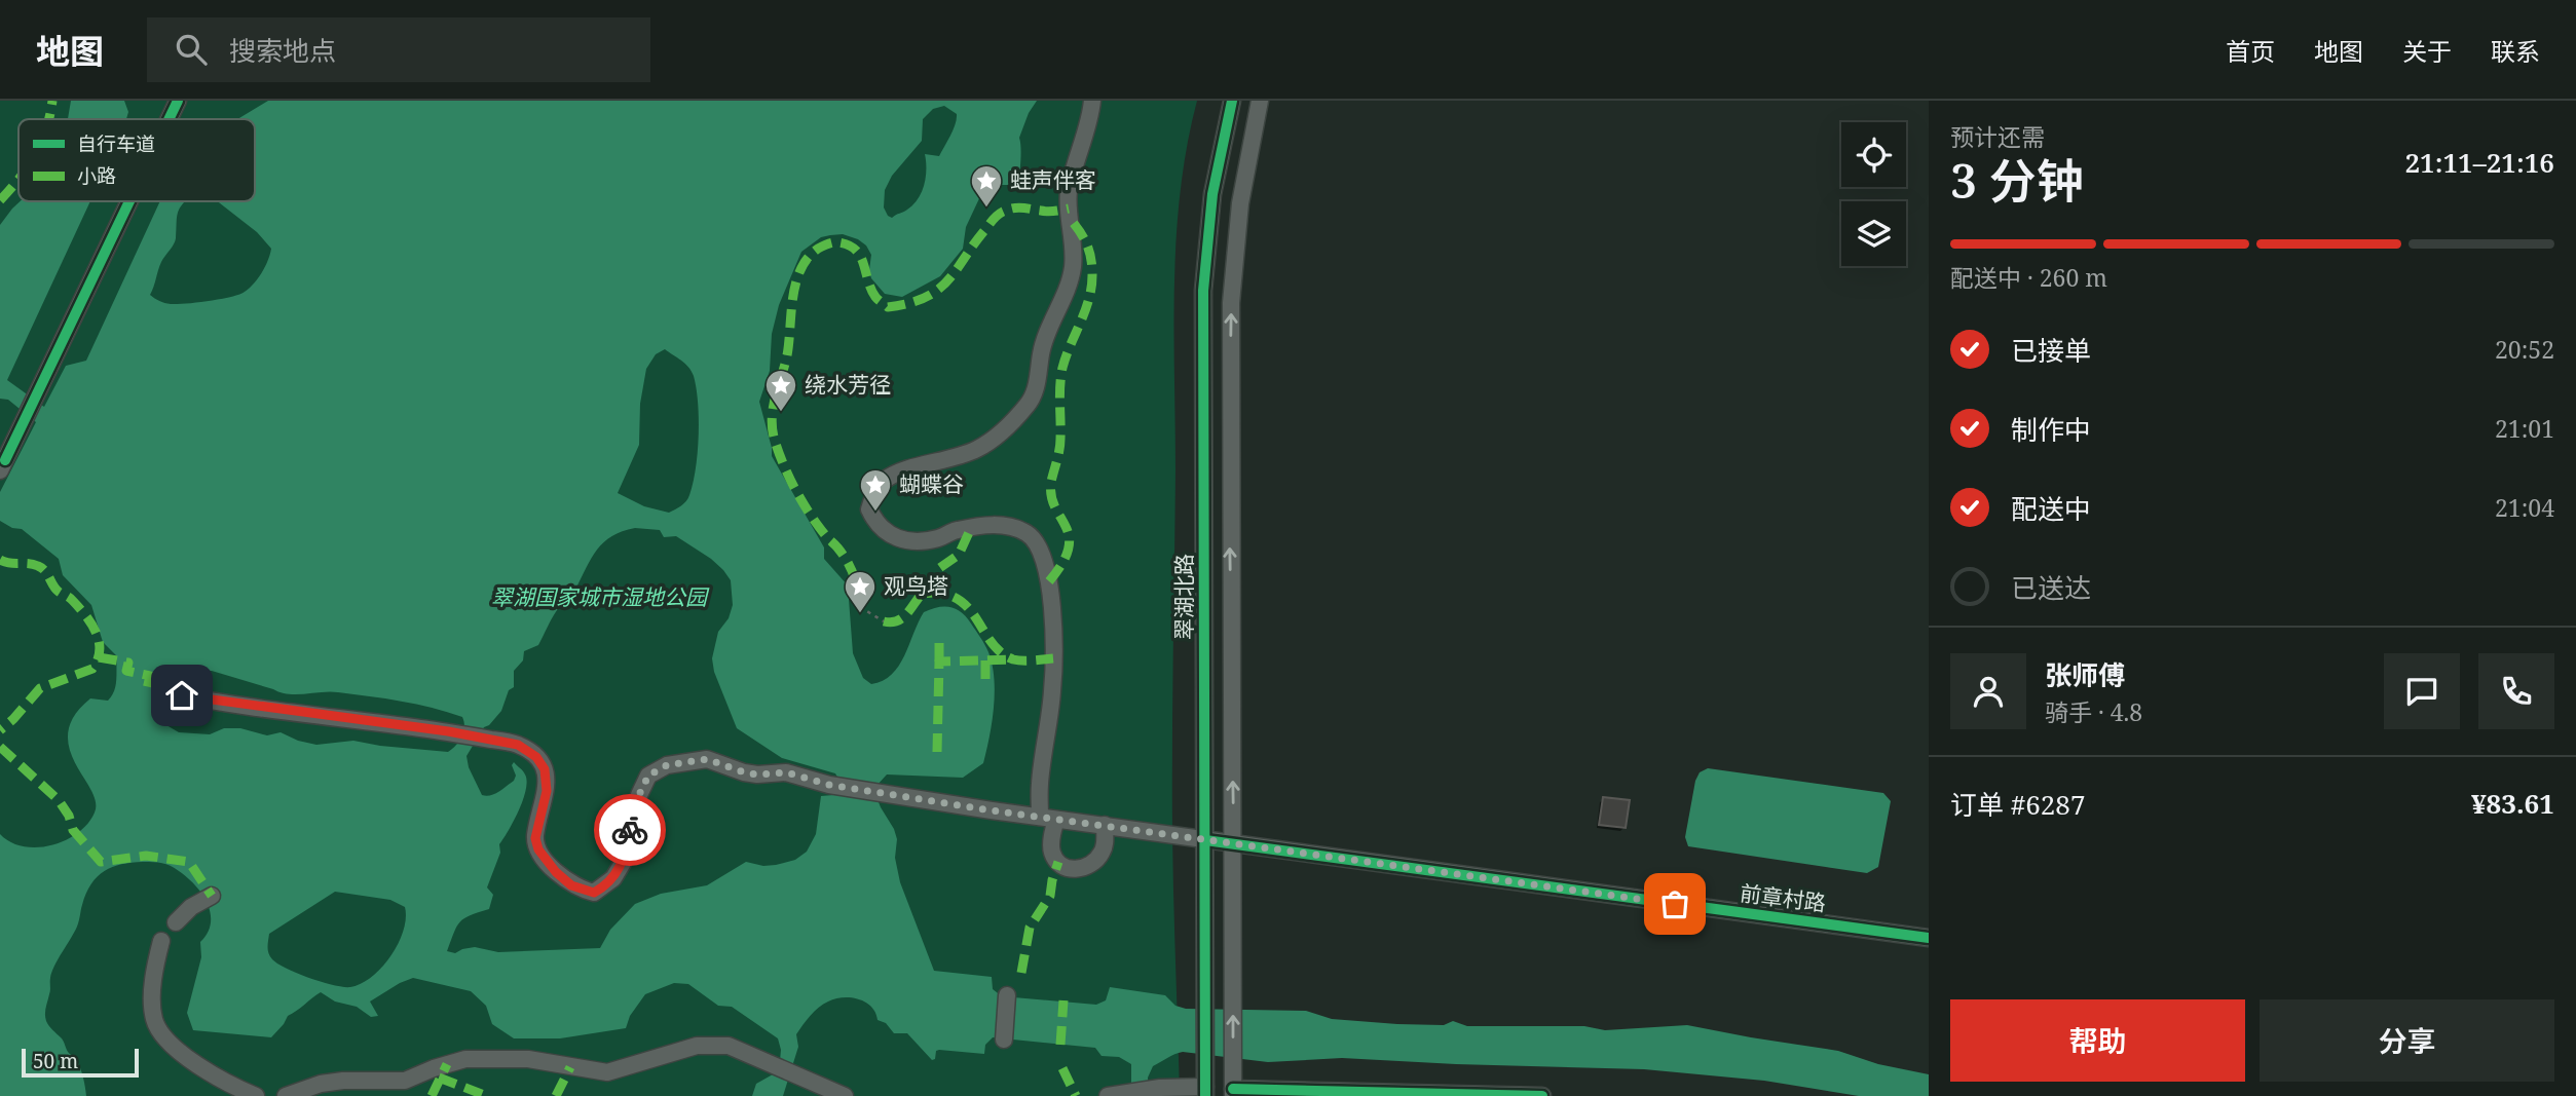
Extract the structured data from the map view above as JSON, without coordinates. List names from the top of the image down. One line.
{"streets":{"street":["翠湖北路","前章村路"]},"crossings":[["翠湖北路","前章村路"]],"parks":["翠湖国家城市湿地公园"],"places":{"place":["蛙声伴客","绕水芳径","蝴蝶谷","观鸟塔"]},"legend":["自行车道","小路"],"scale_bar":"50 m","page":{"header":"地图","search":"搜索地点","nav":["首页","地图","关于","联系"],"heading":["3 分钟","预计还需","21:11–21:16"],"panel":["张师傅","骑手 · 4.8","订单 #6287","¥83.61"],"bar":"配送中 · 260 m","list":[["已接单","20:52"],["制作中","21:01"],["配送中","21:04"],"已送达"],"buttons":["帮助","分享"],"scale":"50 m"}}
